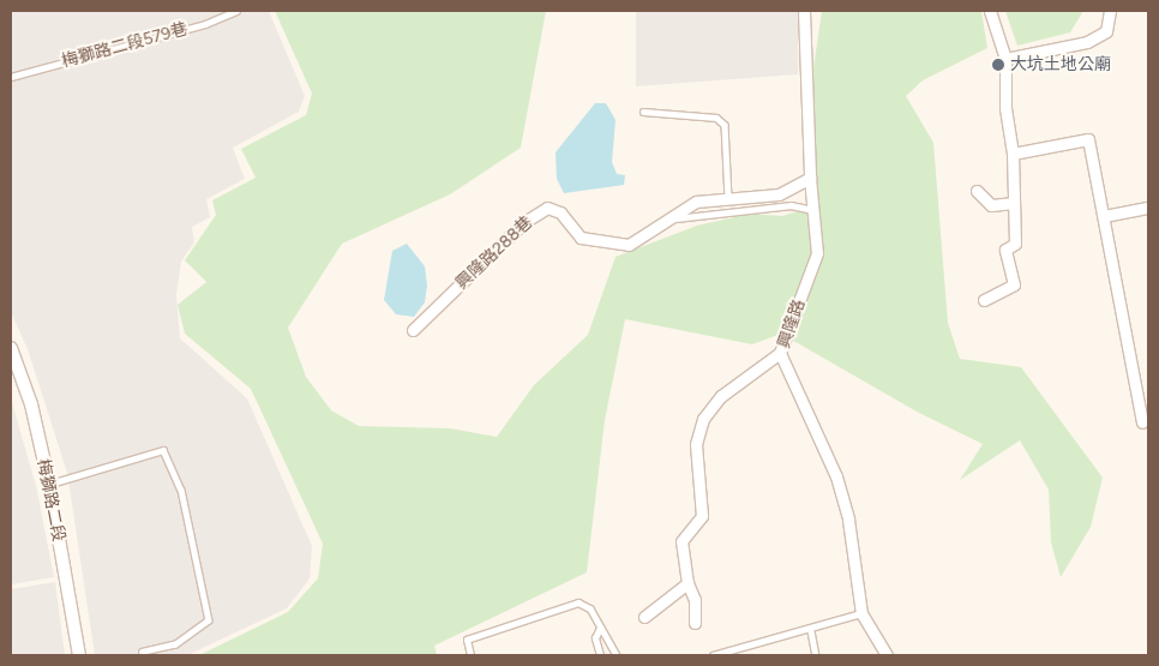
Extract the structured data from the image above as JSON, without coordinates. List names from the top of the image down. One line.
{"streets":{"street":["興隆路288巷","興隆路","梅獅路二段"],"lane":["梅獅路二段579巷"]},"crossings":[["興隆路288巷","興隆路"]],"places":["大坑土地公廟"]}
